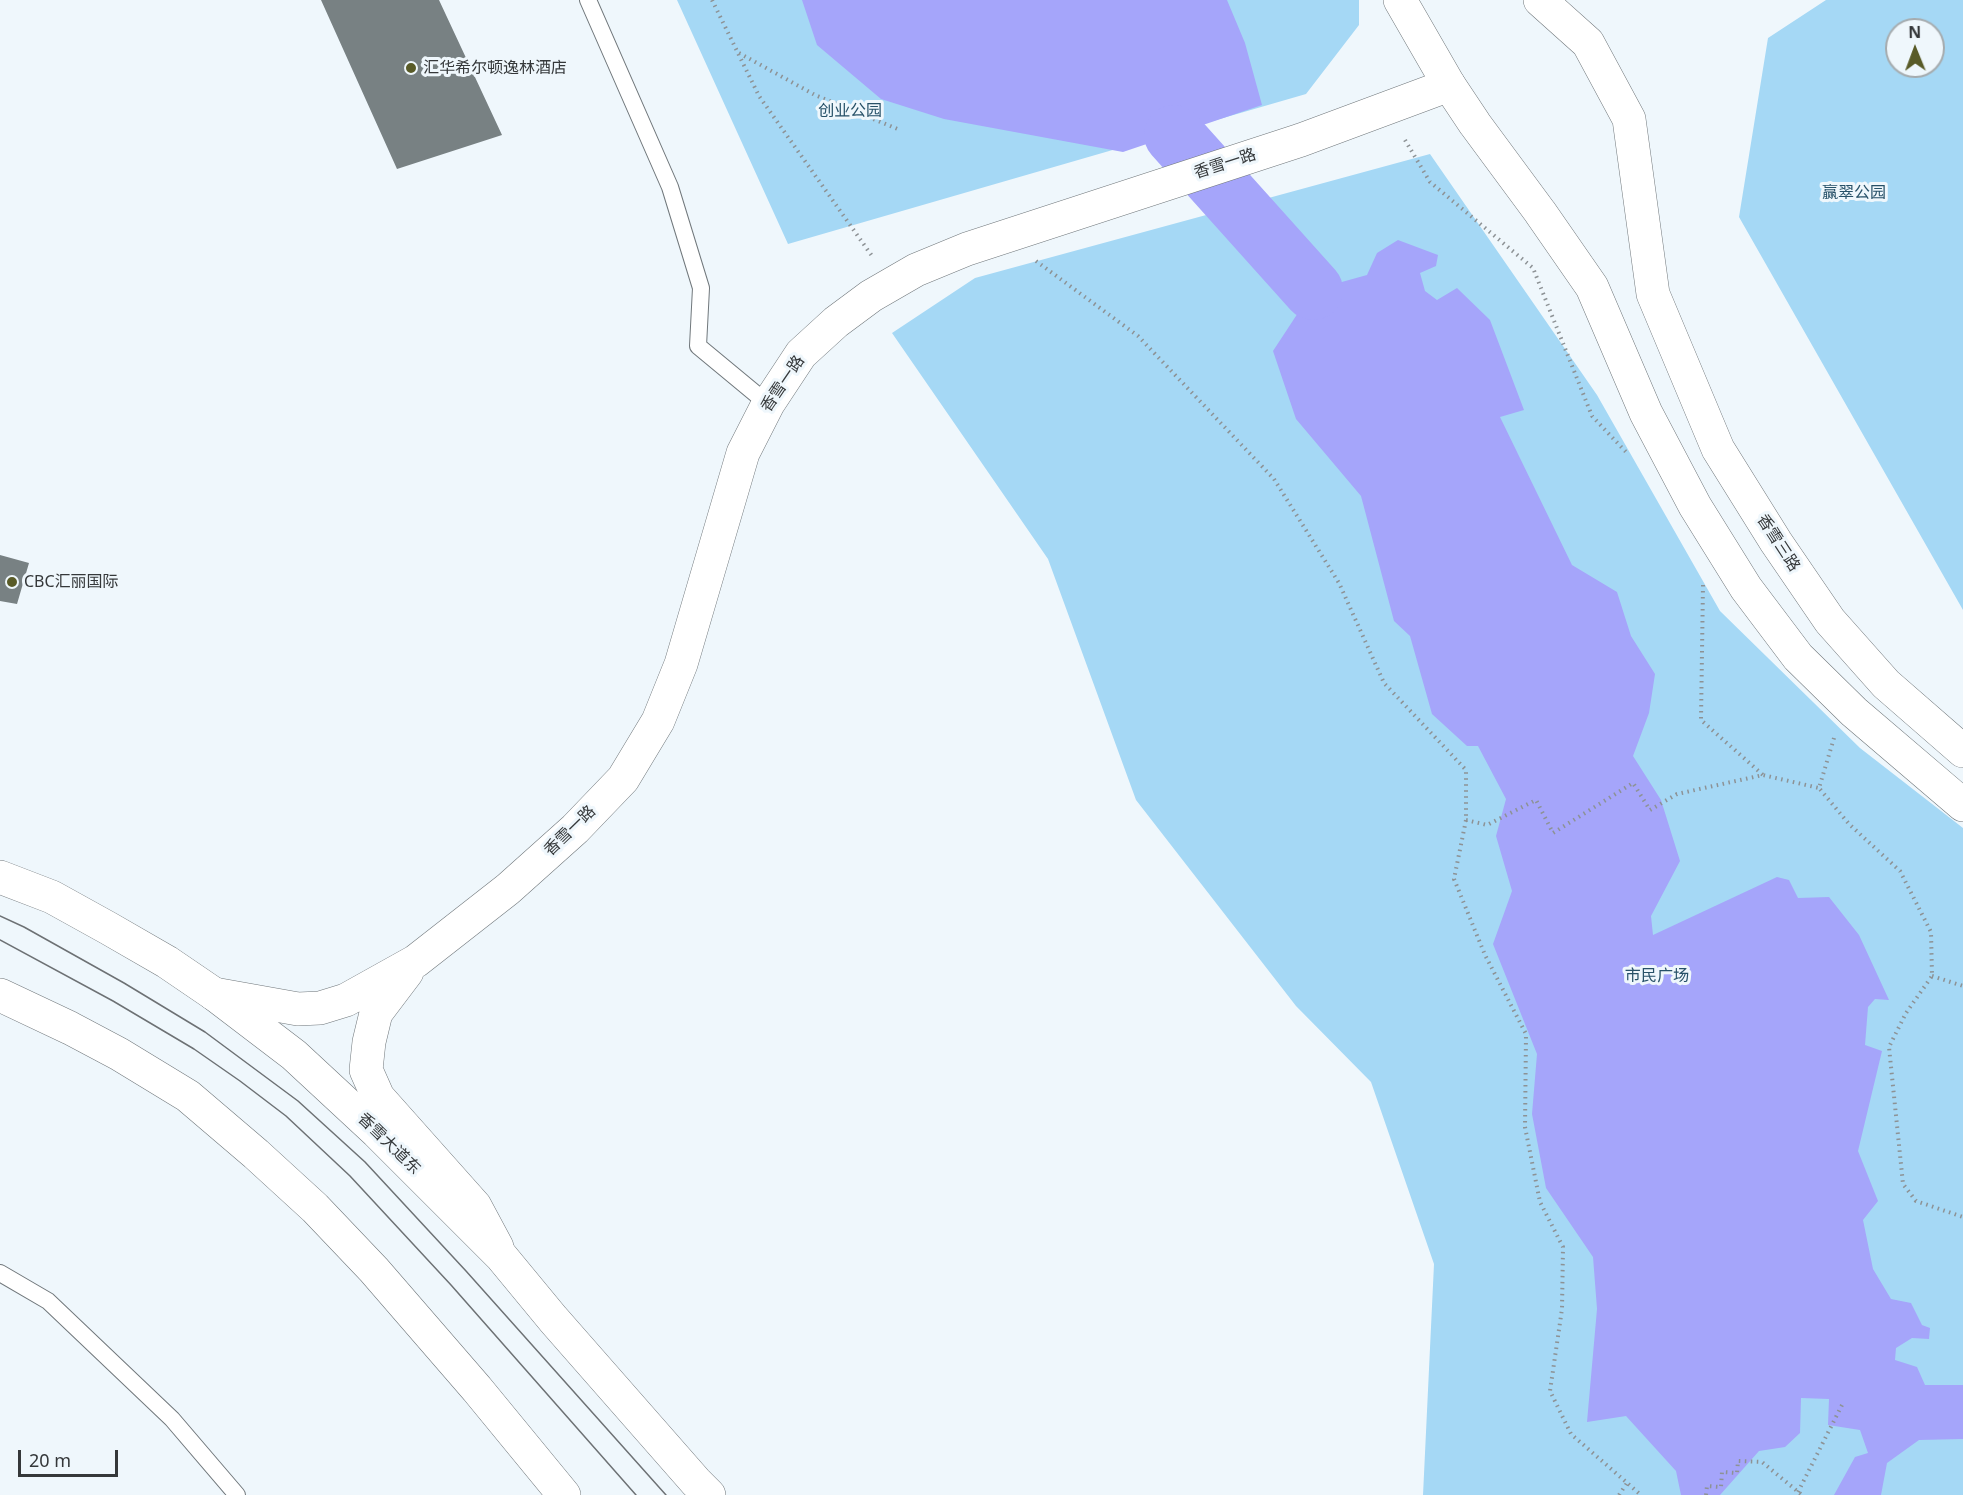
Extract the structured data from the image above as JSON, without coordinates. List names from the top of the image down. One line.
{"streets":{"street":["香雪一路","香雪三路","香雪大道东"]},"parks":["创业公园","赢翠公园","市民广场"],"places":["汇华希尔顿逸林酒店","CBC汇丽国际"],"scale_bar":"20 m","north":"top"}
